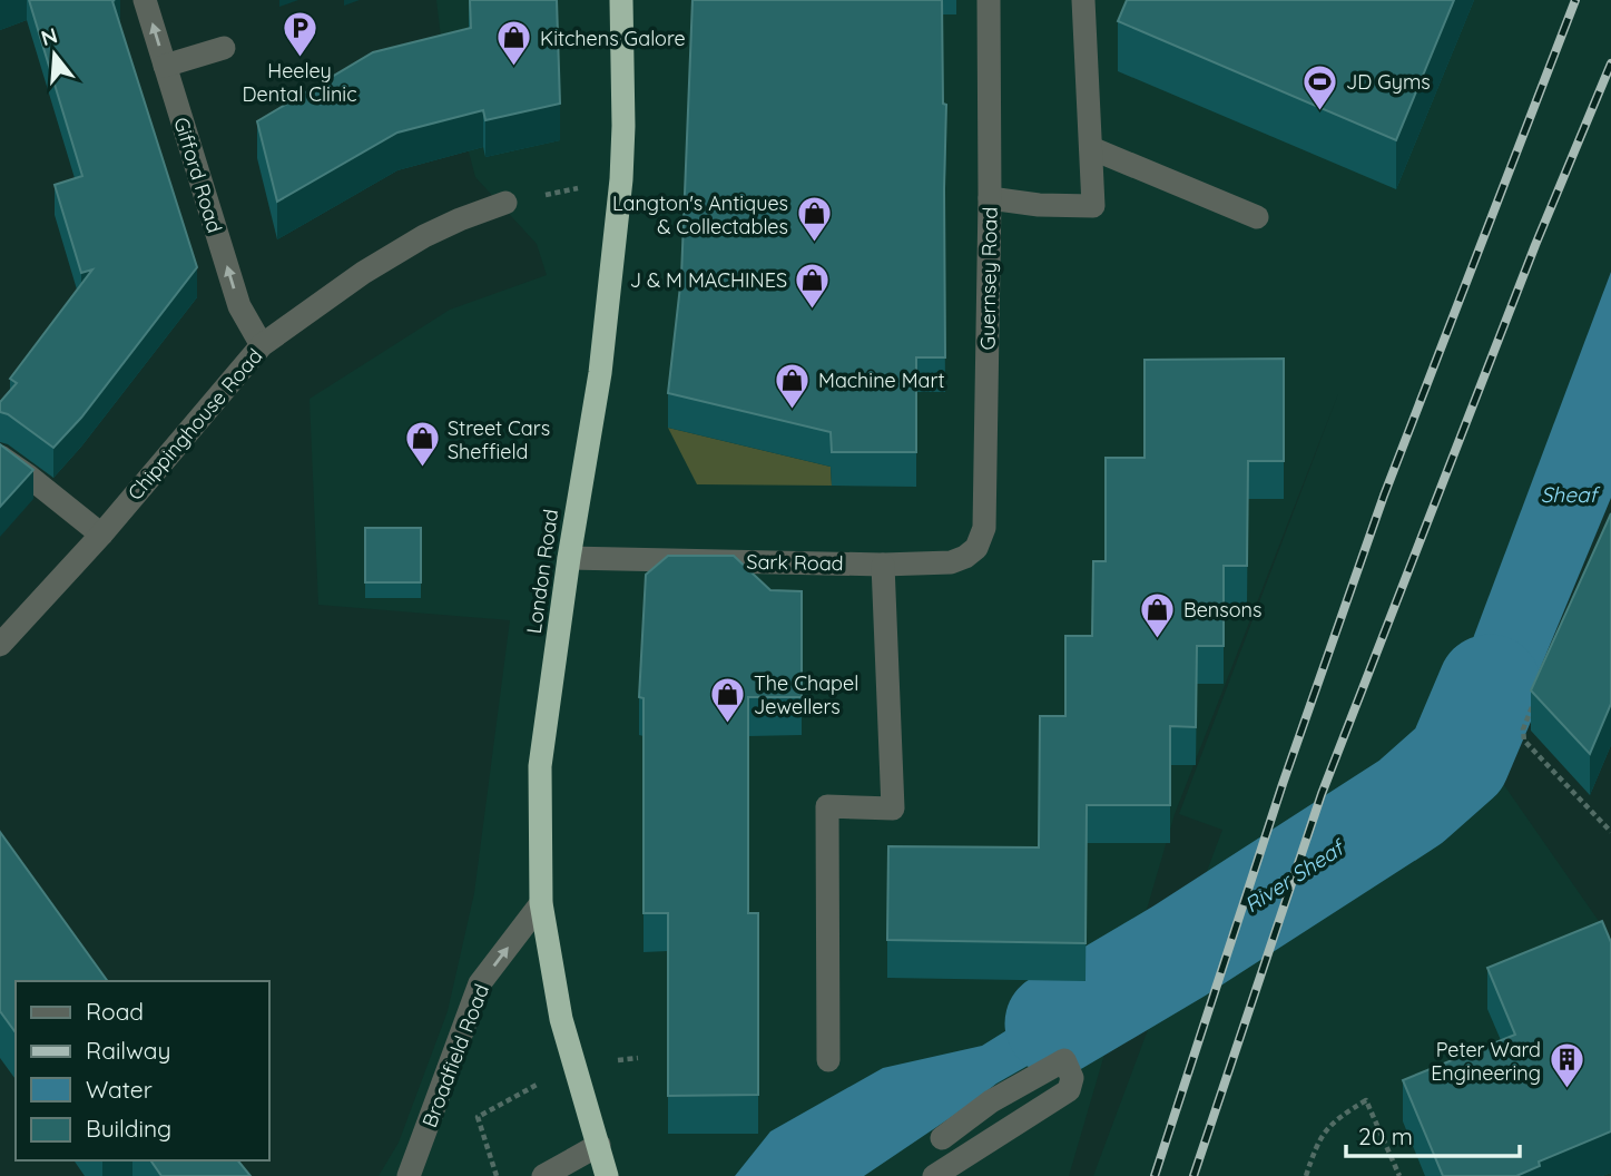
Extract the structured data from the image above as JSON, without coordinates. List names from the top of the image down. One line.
{"streets":{"highway":["London Road"],"street":["Gifford Road","Guernsey Road","Chippinghouse Road","Sark Road","Broadfield Road"]},"crossings":[["Gifford Road","Chippinghouse Road"],["Guernsey Road","Sark Road"],["Sark Road","London Road"],["London Road","Broadfield Road"]],"one_way":["Gifford Road","Broadfield Road"],"water":["Sheaf","River Sheaf"],"places":{"parking":["Heeley Dental Clinic"],"shop":["Kitchens Galore","Langton's Antiques & Collectables","J & M MACHINES","Machine Mart","Street Cars Sheffield","Bensons","The Chapel Jewellers"],"sports":["JD Gyms"],"building":["Peter Ward Engineering"]},"legend":["Road","Railway","Water","Building"],"scale_bar":"20 m","north":"top"}
